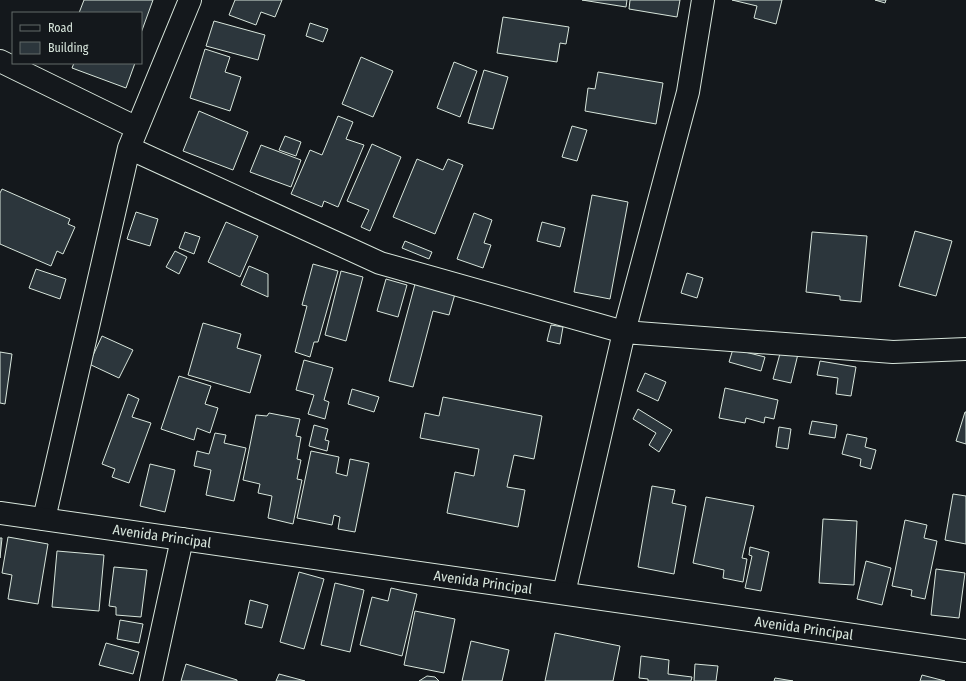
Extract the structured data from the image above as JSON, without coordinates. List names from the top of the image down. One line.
{"streets":{"street":["Avenida Principal"]},"legend":["Road","Building"]}
